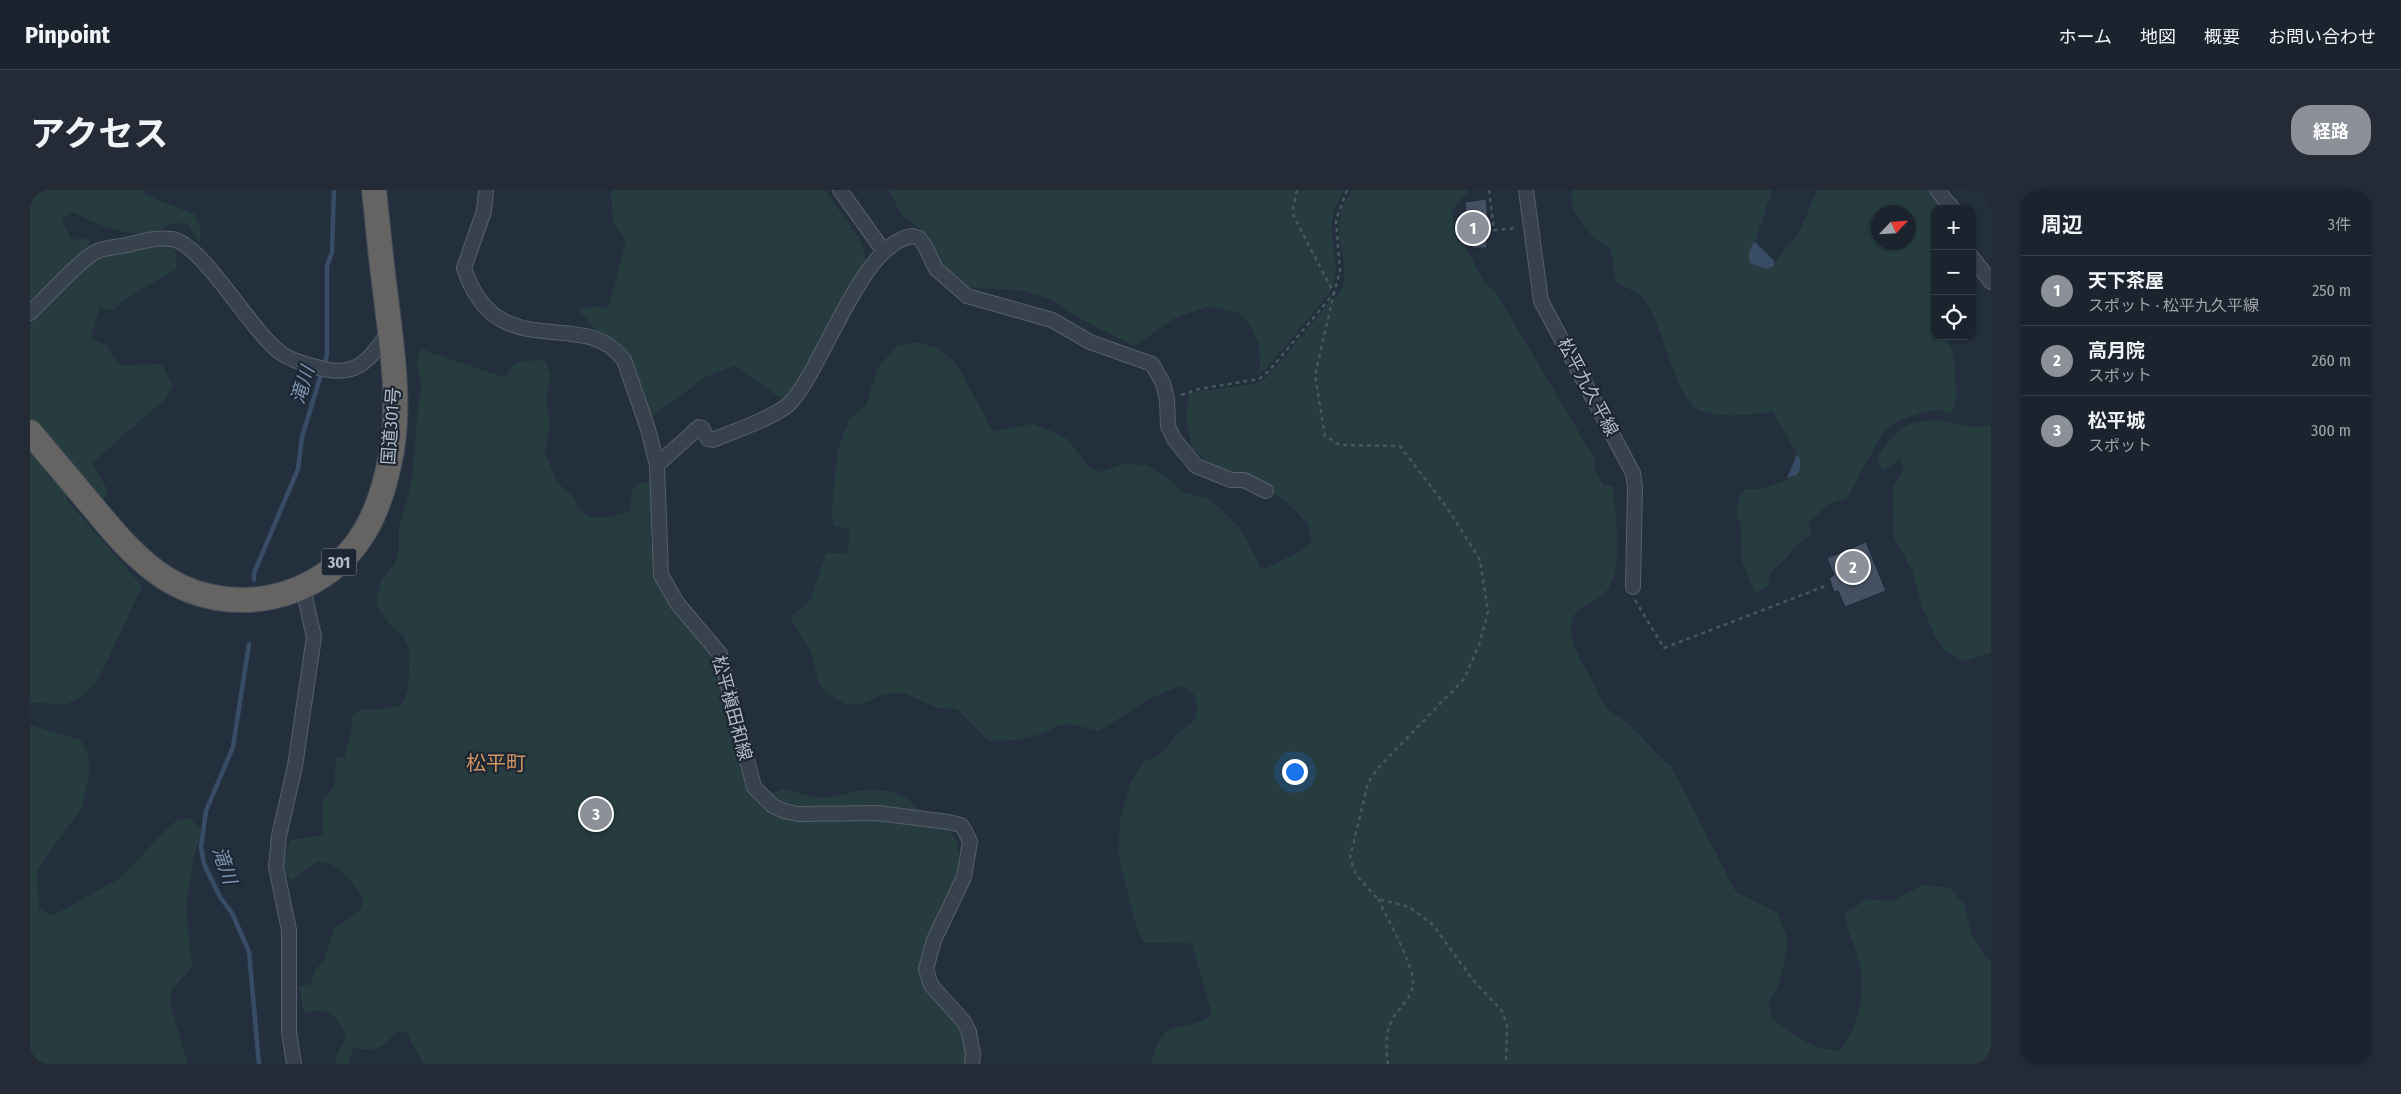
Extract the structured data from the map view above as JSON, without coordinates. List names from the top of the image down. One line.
{"streets":{"highway":["国道301号","301"],"street":["松平九久平線","松平槇田和線"]},"districts":["松平町"],"water":["滝川"],"north":"top right","page":{"header":"Pinpoint","nav":["ホーム","地図","概要","お問い合わせ"],"title":"アクセス","buttons":"経路","heading":["周辺","3件"],"map_buttons":["+","−"],"pins":["1","2","3"],"list":[{"mark":"1","name":"天下茶屋","note":"スポット · 松平九久平線","value":"250 m"},{"mark":"2","name":"高月院","note":"スポット","value":"260 m"},{"mark":"3","name":"松平城","note":"スポット","value":"300 m"}]}}
